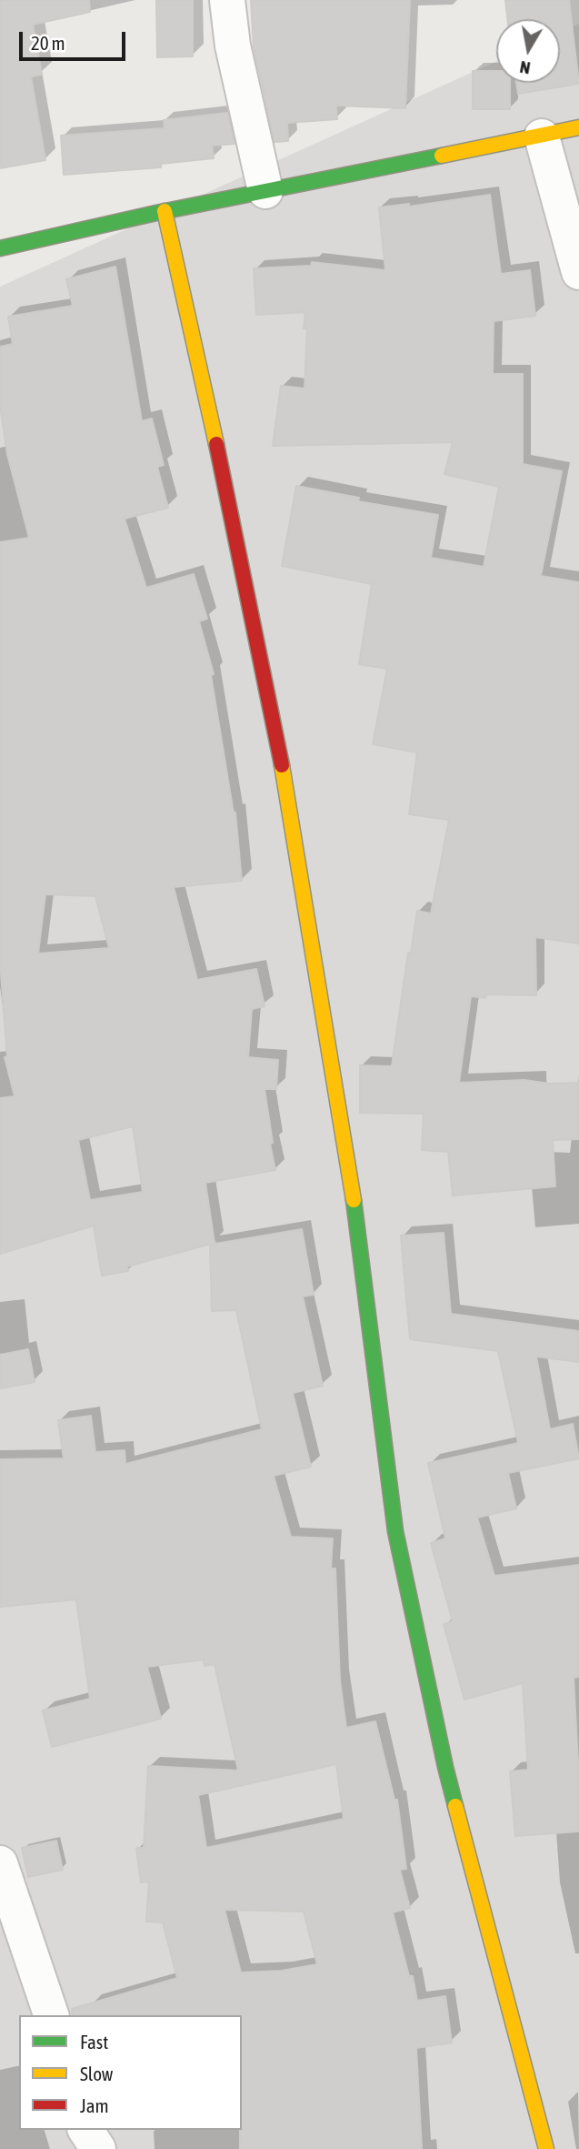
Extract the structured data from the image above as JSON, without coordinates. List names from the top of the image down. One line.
{"legend":["Fast","Slow","Jam"],"scale_bar":"20 m","north":"bottom"}
